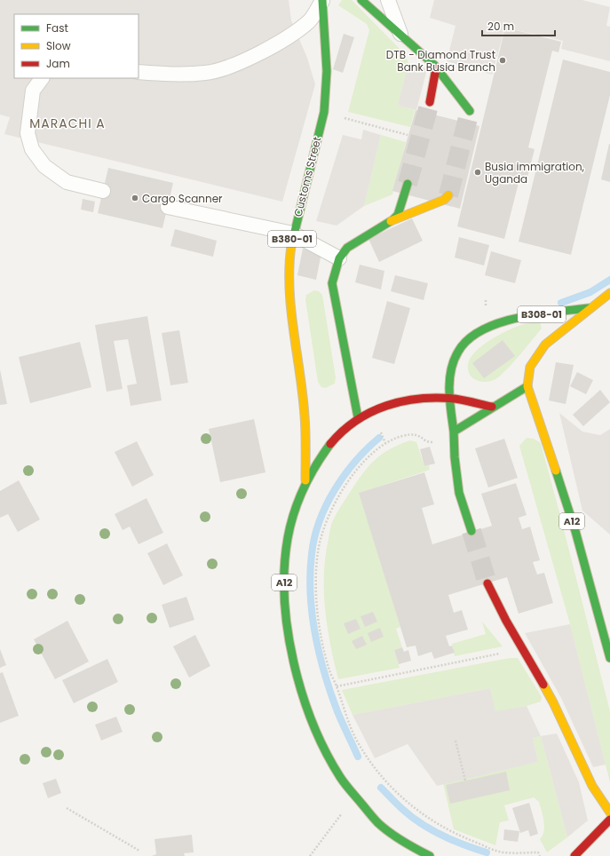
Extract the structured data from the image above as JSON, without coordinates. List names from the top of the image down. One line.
{"streets":{"highway":["Customs Street","B380-01","B308-01","A12"]},"crossings":[["Customs Street","A12"],["B308-01","A12"]],"districts":["MARACHI A"],"places":["DTB - Diamond Trust Bank Busia Branch","Busia immigration, Uganda","Cargo Scanner"],"legend":["Fast","Slow","Jam"],"scale_bar":"20 m"}
